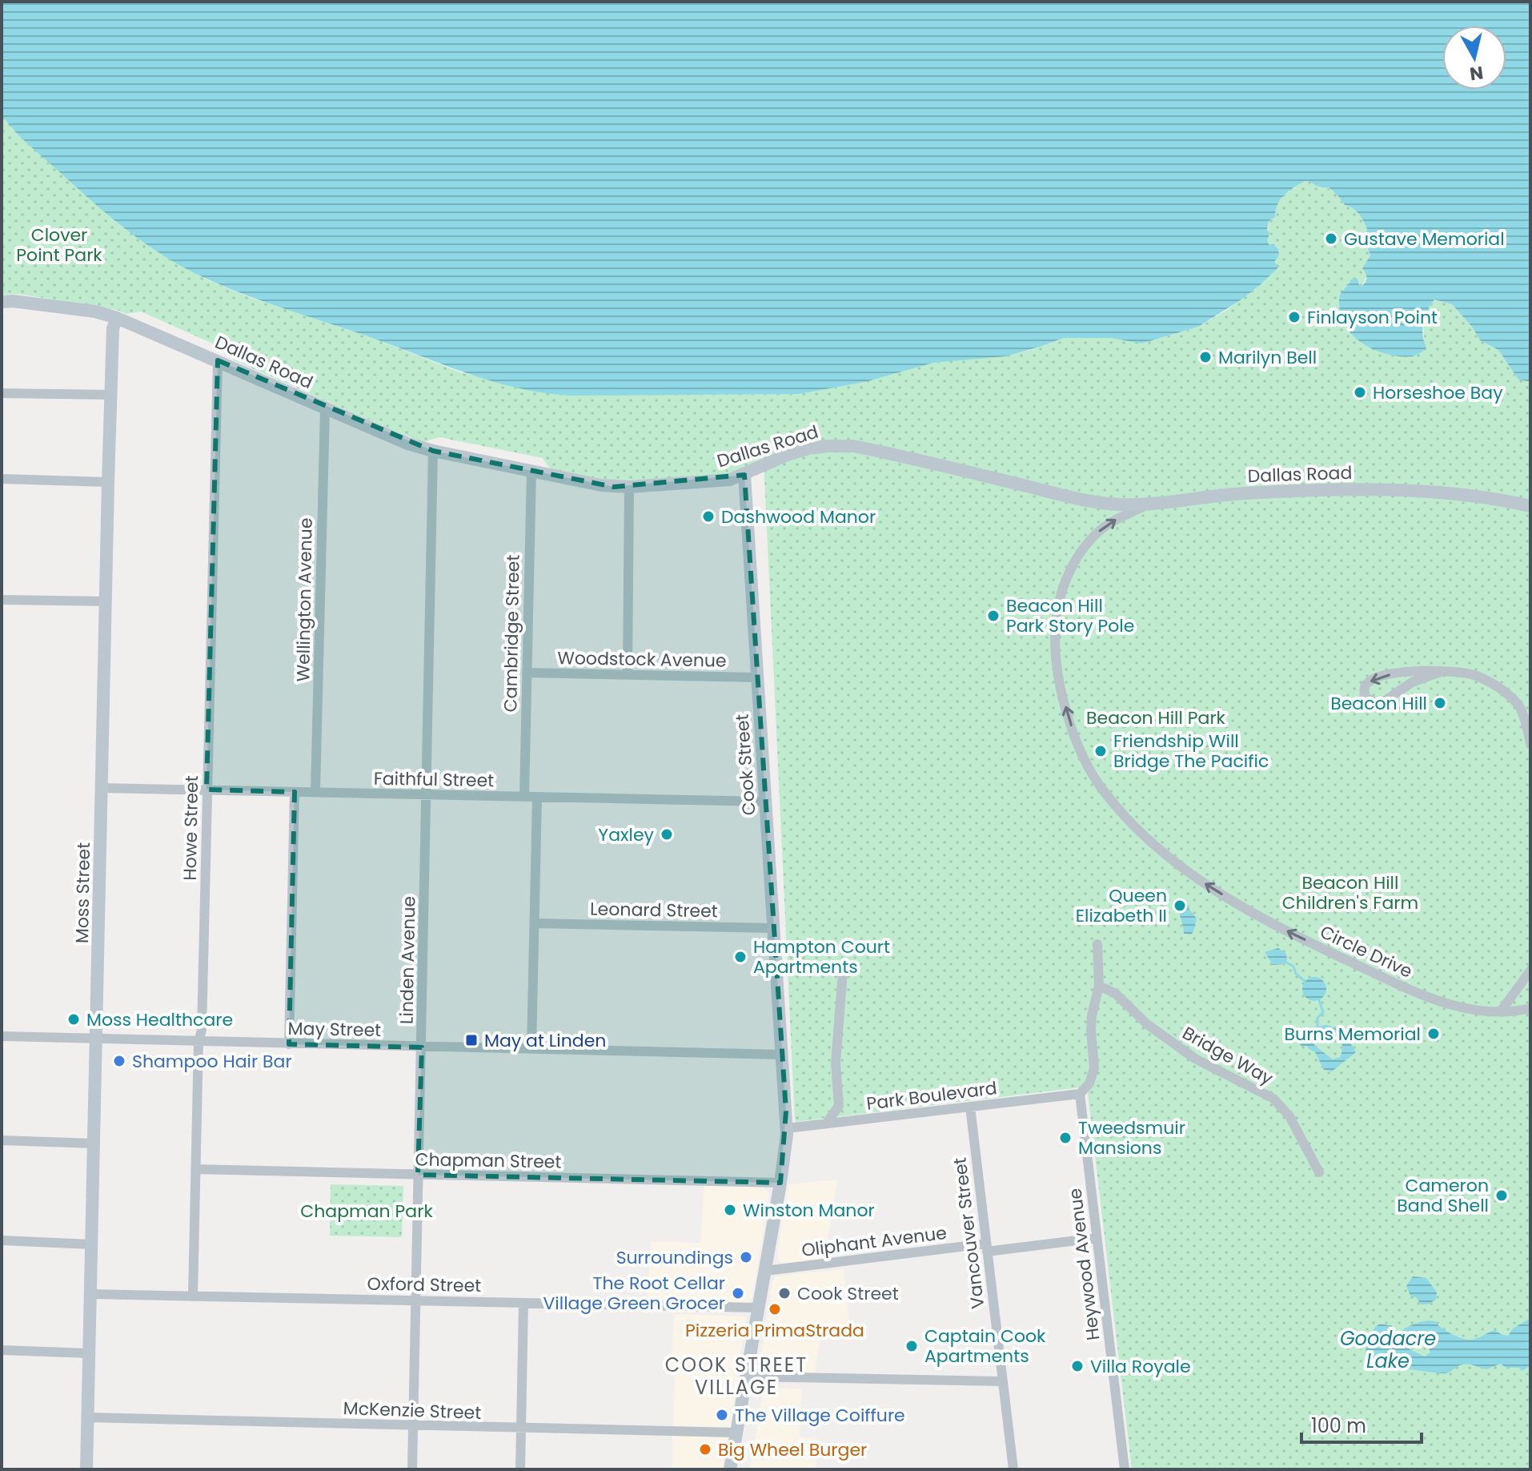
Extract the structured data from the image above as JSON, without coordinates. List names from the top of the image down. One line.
{"streets":{"main road":["Dallas Road","Cook Street","Moss Street"],"street":["Wellington Avenue","Cambridge Street","Woodstock Avenue","Faithful Street","Howe Street","Leonard Street","Circle Drive","Linden Avenue","May Street","Bridge Way","Park Boulevard","Chapman Street","Vancouver Street","Oliphant Avenue","Heywood Avenue","Oxford Street","McKenzie Street"]},"crossings":[["Dallas Road","Wellington Avenue"],["Dallas Road","Cambridge Street"],["Dallas Road","Cook Street"],["Dallas Road","Howe Street"],["Dallas Road","Moss Street"],["Dallas Road","Circle Drive"],["Dallas Road","Linden Avenue"],["Wellington Avenue","Faithful Street"],["Cambridge Street","Woodstock Avenue"],["Cambridge Street","Faithful Street"],["Woodstock Avenue","Cook Street"],["Cook Street","Faithful Street"],["Cook Street","Leonard Street"],["Cook Street","May Street"],["Cook Street","Park Boulevard"],["Cook Street","Chapman Street"],["Cook Street","Oliphant Avenue"],["Cook Street","Oxford Street"],["Cook Street","McKenzie Street"],["Faithful Street","Howe Street"],["Faithful Street","Moss Street"],["Faithful Street","Linden Avenue"],["Howe Street","May Street"],["Howe Street","Chapman Street"],["Howe Street","Oxford Street"],["Moss Street","May Street"],["Moss Street","Oxford Street"],["Moss Street","McKenzie Street"],["Linden Avenue","May Street"],["Linden Avenue","Chapman Street"],["Linden Avenue","Oxford Street"],["Linden Avenue","McKenzie Street"],["Park Boulevard","Vancouver Street"],["Park Boulevard","Heywood Avenue"],["Vancouver Street","Oliphant Avenue"],["Oliphant Avenue","Heywood Avenue"]],"districts":["COOK STREET VILLAGE"],"water":["Goodacre Lake"],"parks":["Clover Point Park","Beacon Hill Park","Beacon Hill Children's Farm","Chapman Park"],"places":{"other":["Gustave Memorial","Finlayson Point","Marilyn Bell","Horseshoe Bay","Dashwood Manor","Beacon Hill Park Story Pole","Beacon Hill","Friendship Will Bridge The Pacific","Yaxley","Queen Elizabeth II","Hampton Court Apartments","Moss Healthcare","Burns Memorial","Shampoo Hair Bar","Tweedsmuir Mansions","Cameron Band Shell","Winston Manor","Surroundings","The Root Cellar Village Green Grocer","Cook Street","Pizzeria PrimaStrada","Captain Cook Apartments","Villa Royale","The Village Coiffure","Big Wheel Burger"],"transit":["May at Linden"]},"scale_bar":"100 m","north":"bottom"}
